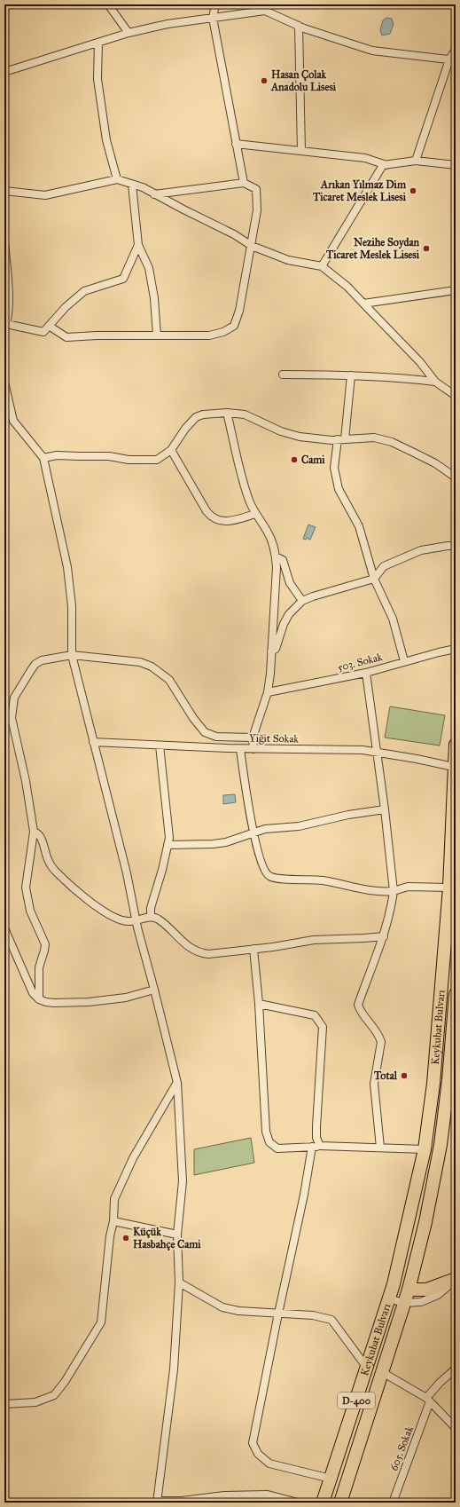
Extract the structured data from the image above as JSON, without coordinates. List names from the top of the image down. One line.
{"streets":{"highway":["Keykubat Bulvarı","D-400"],"street":["503. Sokak","Yiğit Sokak","605. Sokak"]},"crossings":[["Yiğit Sokak","Keykubat Bulvarı"],["Keykubat Bulvarı","D-400"]],"places":["Hasan Çolak Anadolu Lisesi","Arıkan Yılmaz Dim Ticaret Meslek Lisesi","Nezihe Soydan Ticaret Meslek Lisesi","Cami","Total","Küçük Hasbahçe Cami"]}
